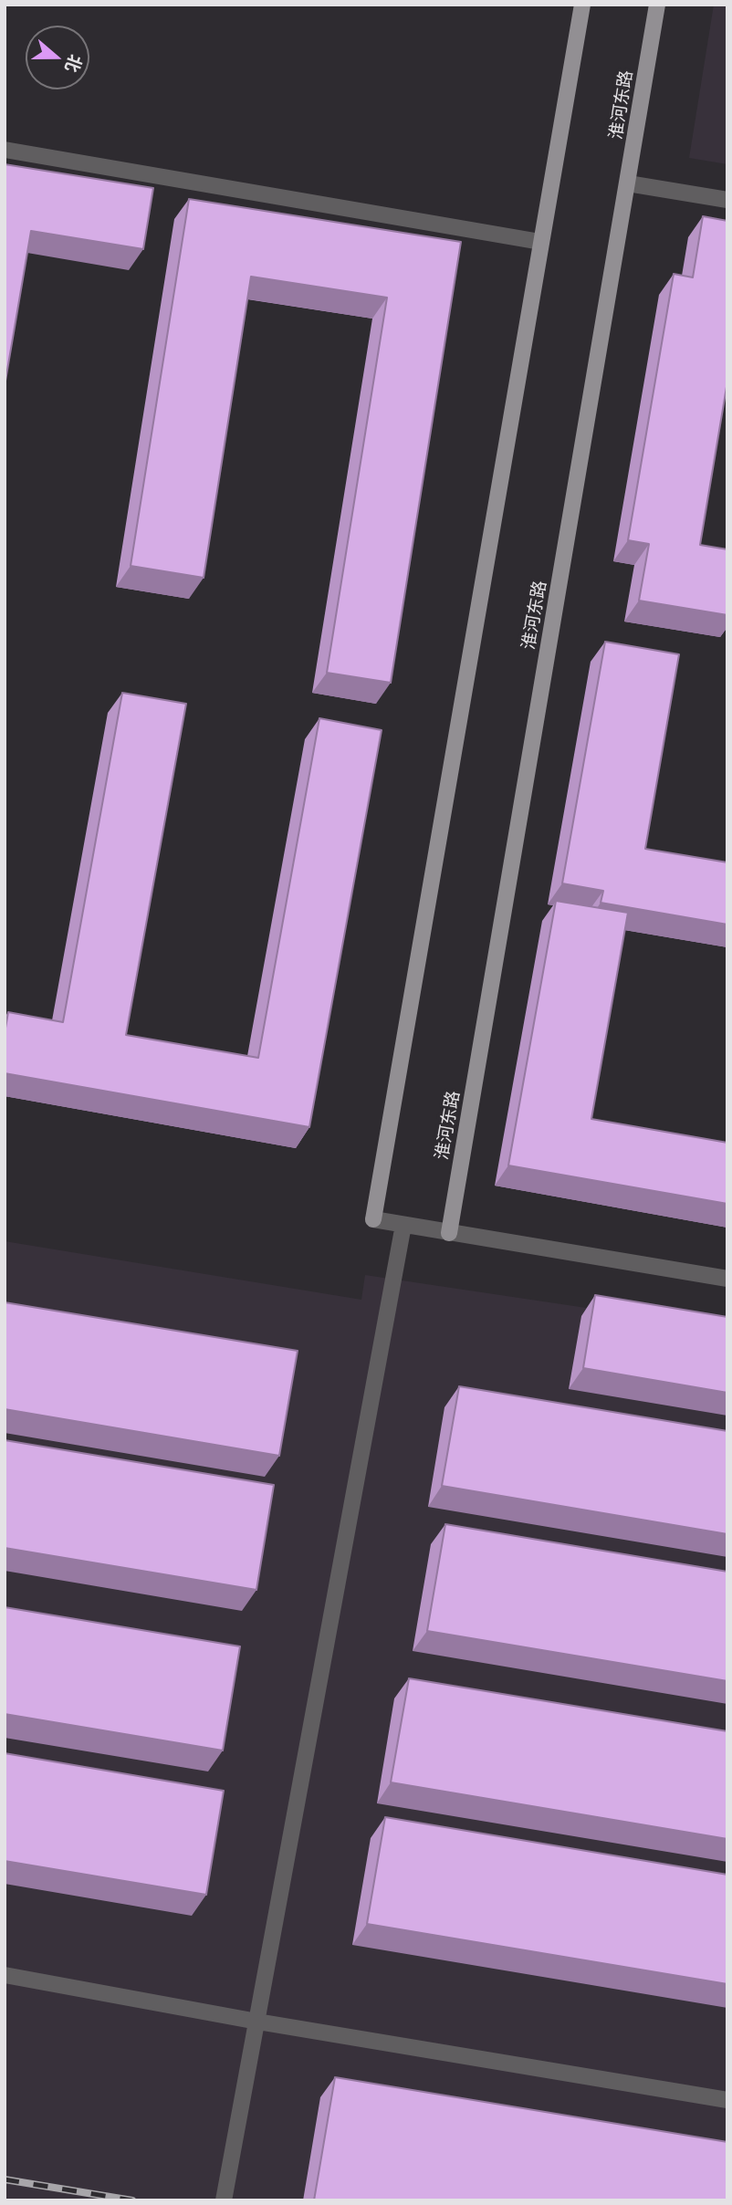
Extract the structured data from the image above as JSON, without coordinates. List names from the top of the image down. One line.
{"streets":{"main road":["淮河东路"]},"north":"right"}
